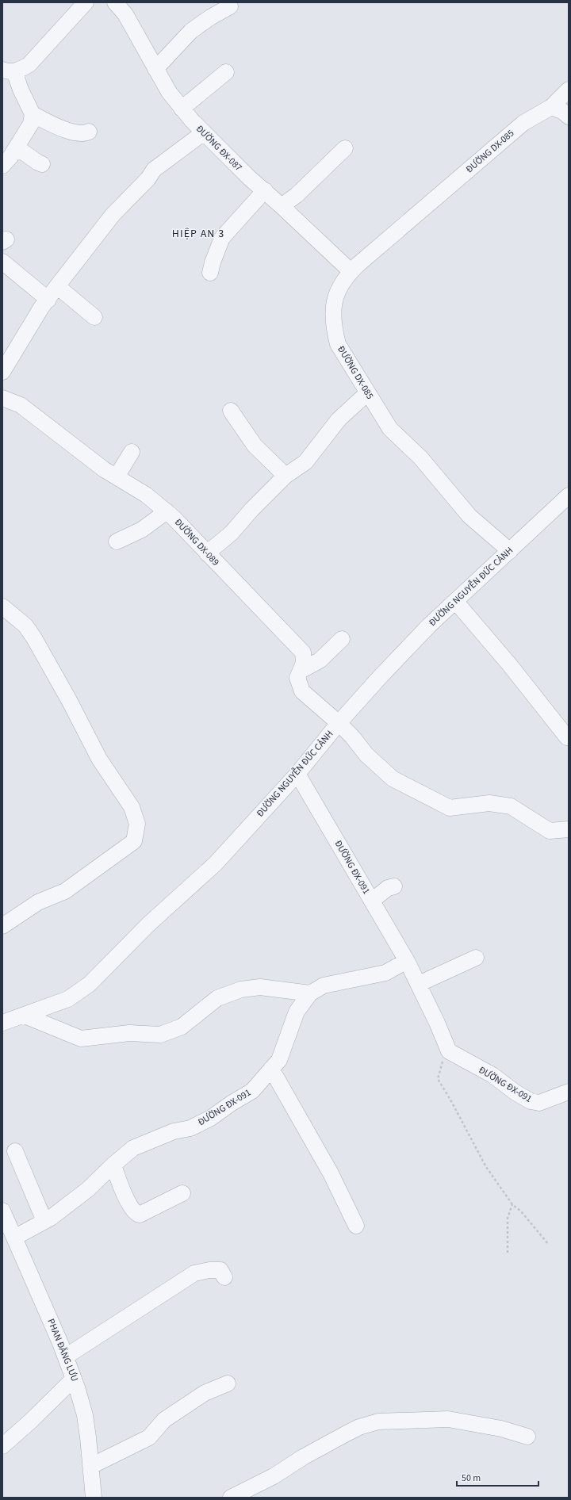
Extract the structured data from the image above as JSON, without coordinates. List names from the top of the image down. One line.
{"streets":{"street":["ĐƯỜNG ĐX-087","ĐƯỜNG DX-085","ĐƯỜNG DX-089","ĐƯỜNG NGUYỄN ĐỨC CẢNH","ĐƯỜNG ĐX-091","PHAN ĐĂNG LƯU"]},"crossings":[["ĐƯỜNG ĐX-087","ĐƯỜNG DX-085"],["ĐƯỜNG DX-085","ĐƯỜNG NGUYỄN ĐỨC CẢNH"],["ĐƯỜNG DX-089","ĐƯỜNG NGUYỄN ĐỨC CẢNH"],["ĐƯỜNG NGUYỄN ĐỨC CẢNH","ĐƯỜNG ĐX-091"],["ĐƯỜNG ĐX-091","PHAN ĐĂNG LƯU"]],"districts":["HIỆP AN 3"],"scale_bar":"50 m"}
